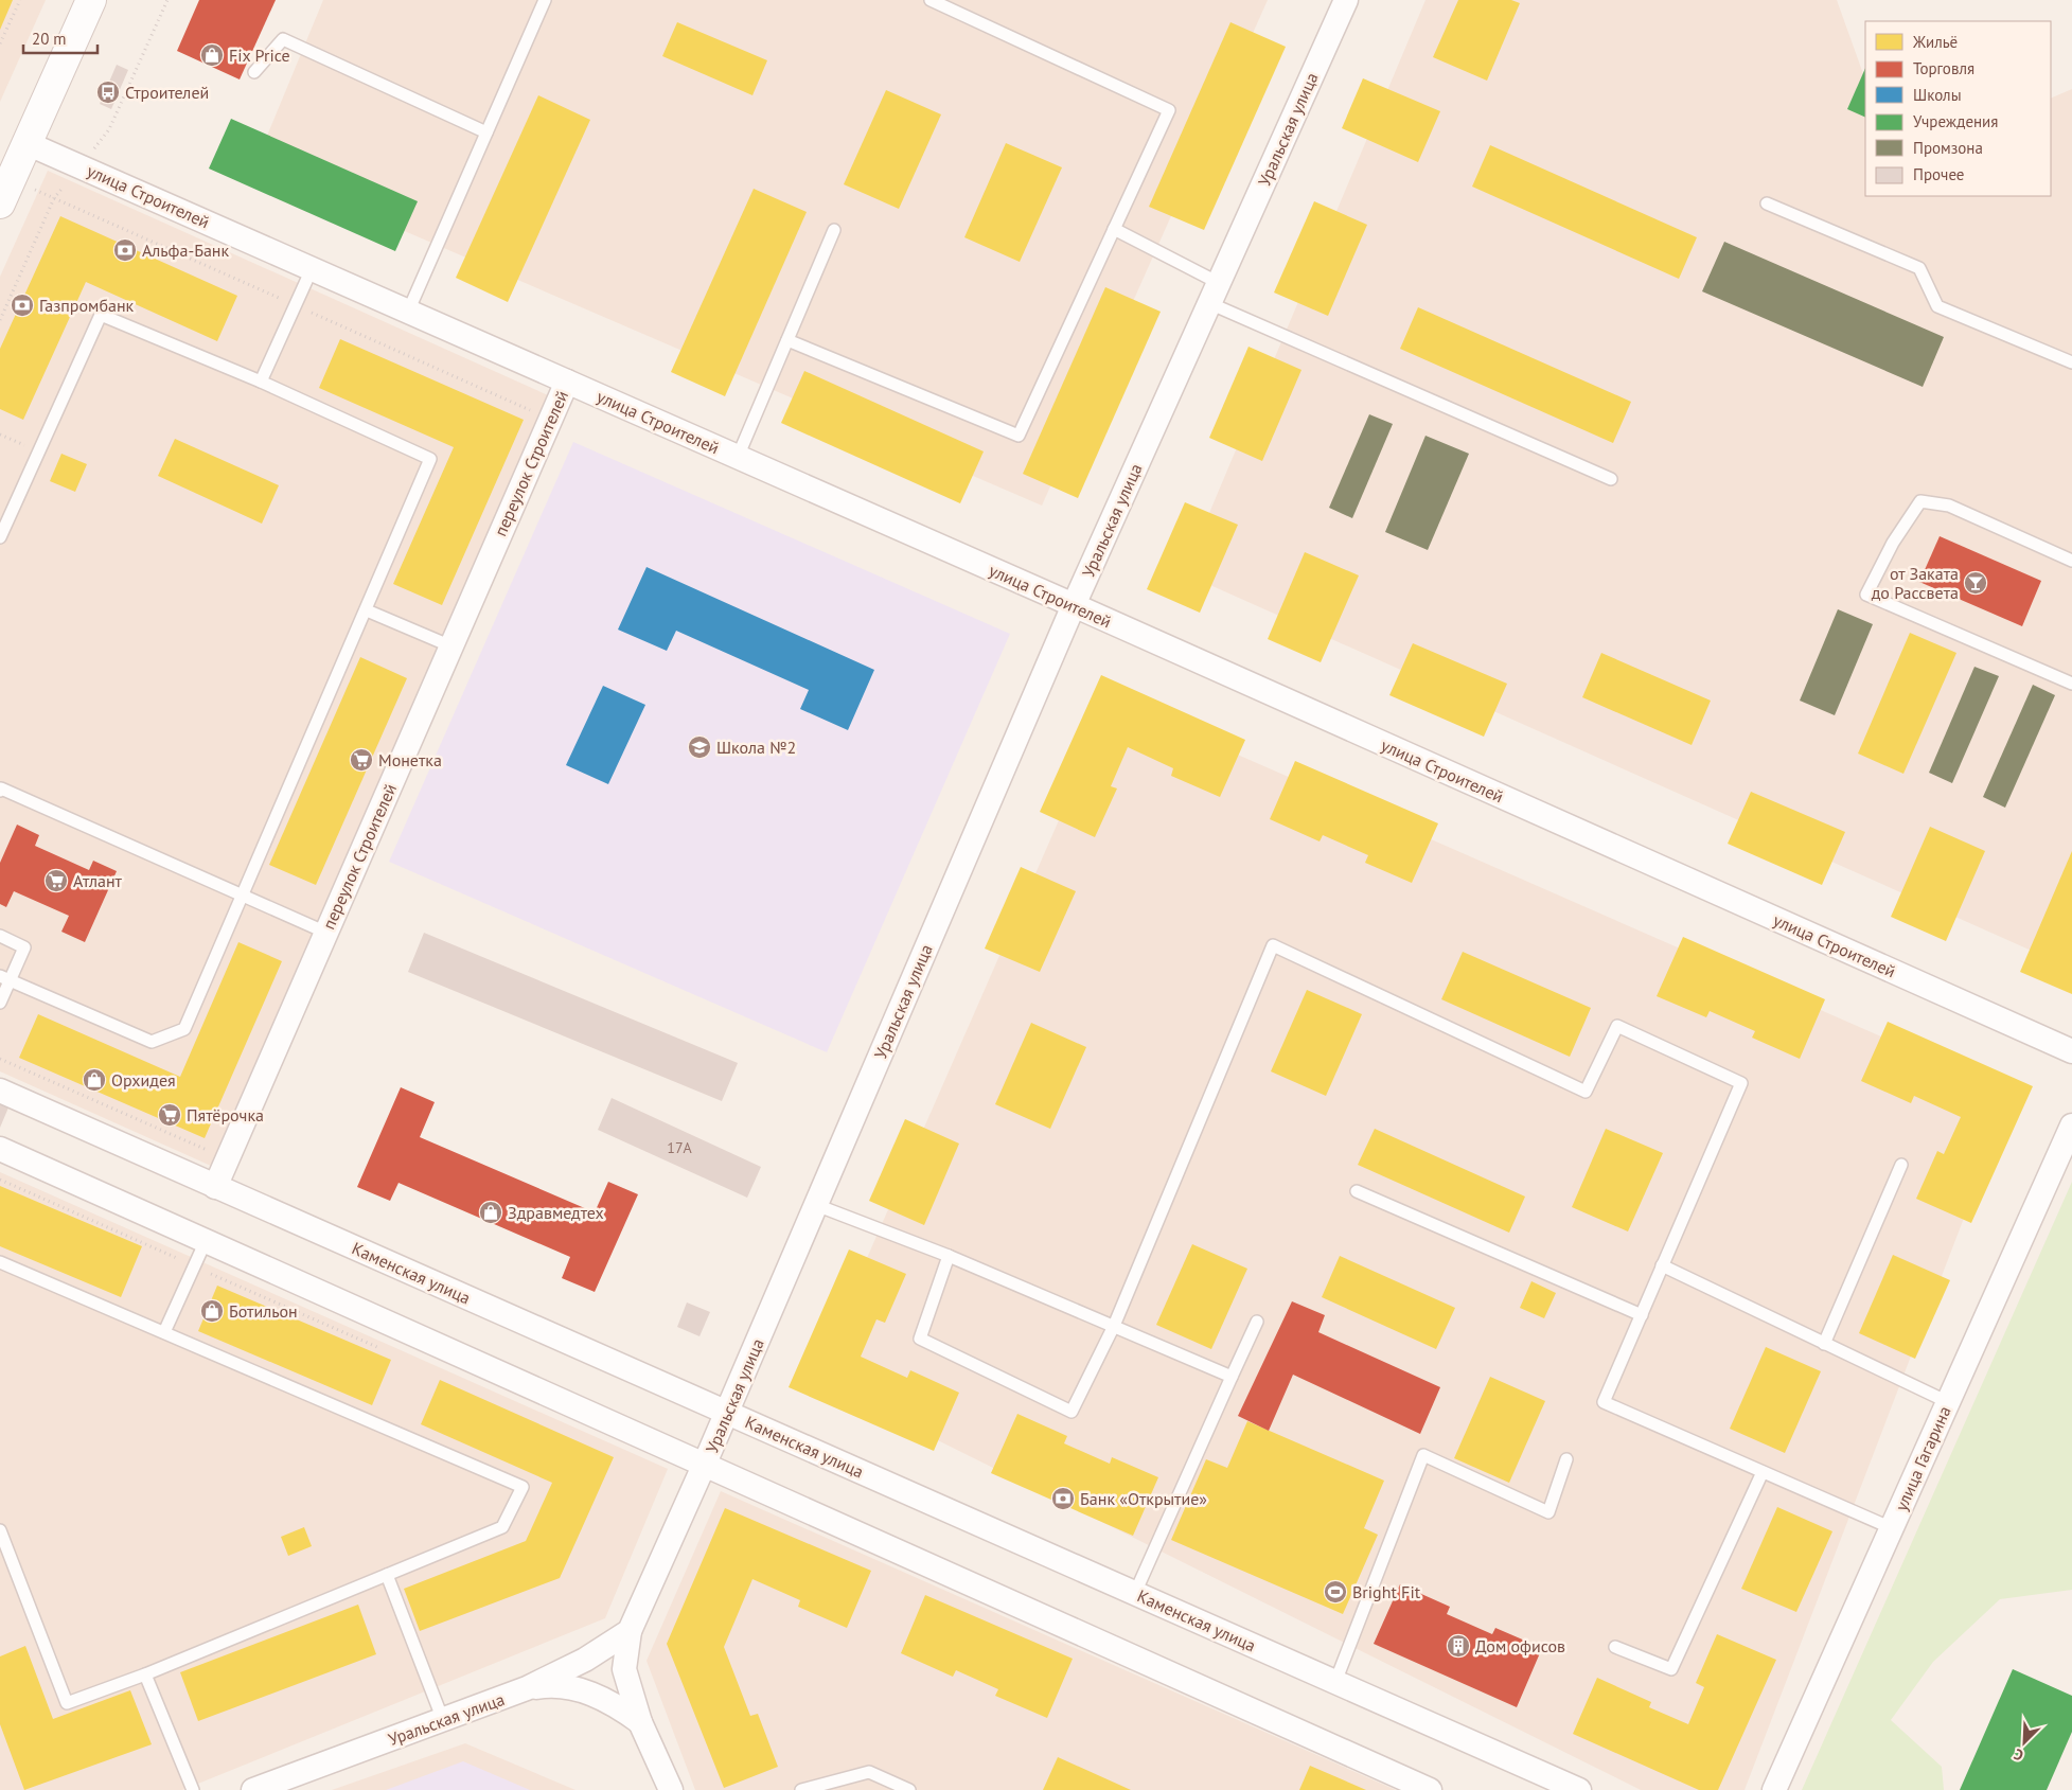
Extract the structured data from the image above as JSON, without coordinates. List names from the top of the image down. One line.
{"streets":{"street":["Уральская улица","улица Строителей","переулок Строителей","Каменская улица","улица Гагарина"]},"crossings":[["Уральская улица","улица Строителей"],["Уральская улица","Каменская улица"],["улица Строителей","переулок Строителей"],["переулок Строителей","Каменская улица"]],"places":{"shop":["Fix Price","Орхидея","Здравмедтех","Ботильон"],"bus stop":["Строителей"],"bank":["Альфа-Банк","Газпромбанк","Банк «Открытие»"],"bar":["от Заката до Рассвета"],"school or university":["Школа №2"],"supermarket":["Монетка","Атлант","Пятёрочка"],"sports":["Bright Fit"],"building":["Дом офисов"]},"house_numbers":["17А"],"legend":["Жильё","Торговля","Школы","Учреждения","Промзона","Прочее"],"scale_bar":"20 m","north":"bottom left"}
